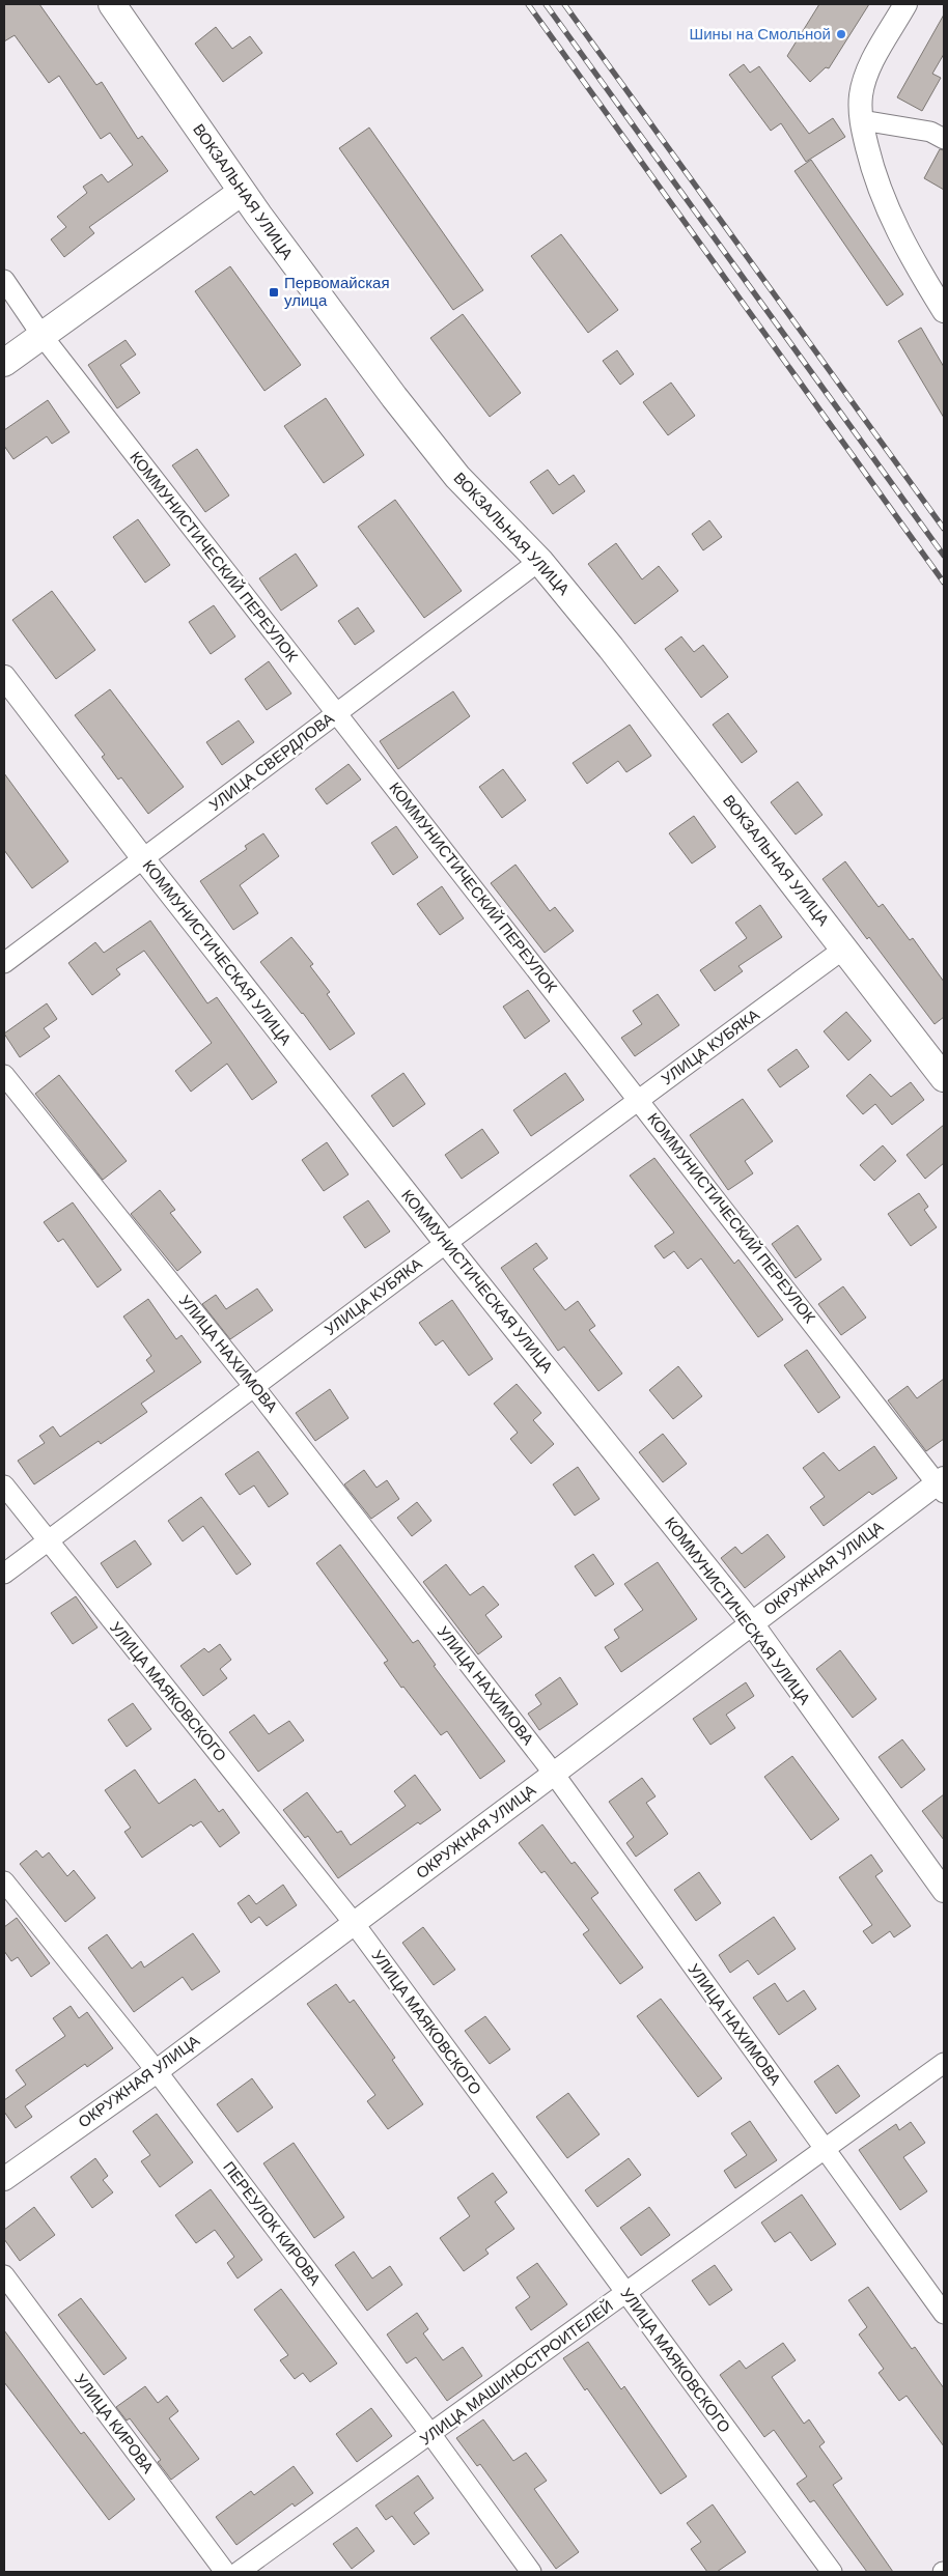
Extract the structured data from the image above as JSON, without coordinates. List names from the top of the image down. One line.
{"streets":{"main road":["ВОКЗАЛЬНАЯ УЛИЦА"],"street":["КОММУНИСТИЧЕСКИЙ ПЕРЕУЛОК","УЛИЦА СВЕРДЛОВА","КОММУНИСТИЧЕСКАЯ УЛИЦА","УЛИЦА КУБЯКА","УЛИЦА НАХИМОВА","ОКРУЖНАЯ УЛИЦА","УЛИЦА МАЯКОВСКОГО","ПЕРЕУЛОК КИРОВА","УЛИЦА МАШИНОСТРОИТЕЛЕЙ","УЛИЦА КИРОВА"]},"crossings":[["ВОКЗАЛЬНАЯ УЛИЦА","УЛИЦА СВЕРДЛОВА"],["ВОКЗАЛЬНАЯ УЛИЦА","УЛИЦА КУБЯКА"],["КОММУНИСТИЧЕСКИЙ ПЕРЕУЛОК","УЛИЦА СВЕРДЛОВА"],["КОММУНИСТИЧЕСКИЙ ПЕРЕУЛОК","УЛИЦА КУБЯКА"],["КОММУНИСТИЧЕСКИЙ ПЕРЕУЛОК","ОКРУЖНАЯ УЛИЦА"],["УЛИЦА СВЕРДЛОВА","КОММУНИСТИЧЕСКАЯ УЛИЦА"],["КОММУНИСТИЧЕСКАЯ УЛИЦА","УЛИЦА КУБЯКА"],["КОММУНИСТИЧЕСКАЯ УЛИЦА","ОКРУЖНАЯ УЛИЦА"],["УЛИЦА КУБЯКА","УЛИЦА НАХИМОВА"],["УЛИЦА КУБЯКА","УЛИЦА МАЯКОВСКОГО"],["УЛИЦА НАХИМОВА","ОКРУЖНАЯ УЛИЦА"],["УЛИЦА НАХИМОВА","УЛИЦА МАШИНОСТРОИТЕЛЕЙ"],["ОКРУЖНАЯ УЛИЦА","УЛИЦА МАЯКОВСКОГО"],["ОКРУЖНАЯ УЛИЦА","ПЕРЕУЛОК КИРОВА"],["УЛИЦА МАЯКОВСКОГО","УЛИЦА МАШИНОСТРОИТЕЛЕЙ"],["ПЕРЕУЛОК КИРОВА","УЛИЦА МАШИНОСТРОИТЕЛЕЙ"]],"places":{"other":["Шины на Смольной"],"transit":["Первомайская улица"]}}
